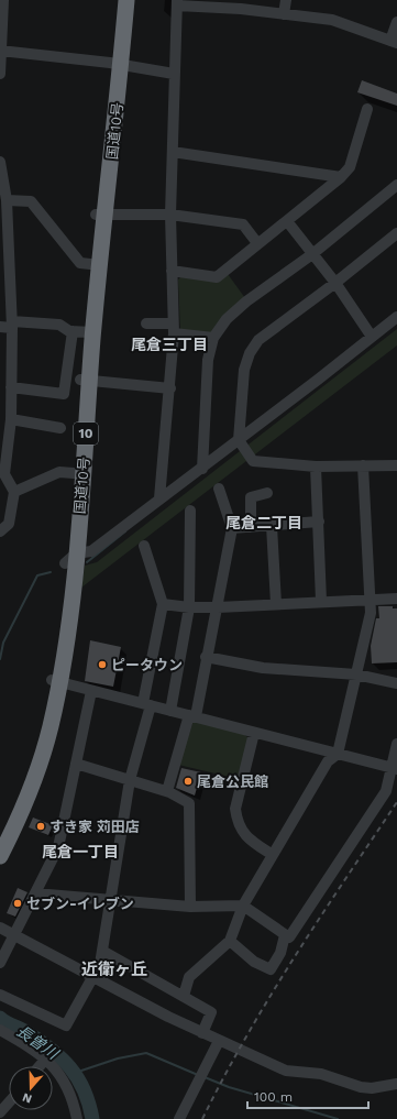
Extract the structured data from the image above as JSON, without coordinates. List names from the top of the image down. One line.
{"streets":{"highway":["国道10号","10"]},"districts":["尾倉三丁目","尾倉二丁目","尾倉一丁目","近衛ヶ丘"],"water":["長曽川"],"places":["ピータウン","尾倉公民館","すき家 苅田店","セブン-イレブン"],"scale_bar":"100 m","north":"bottom"}
